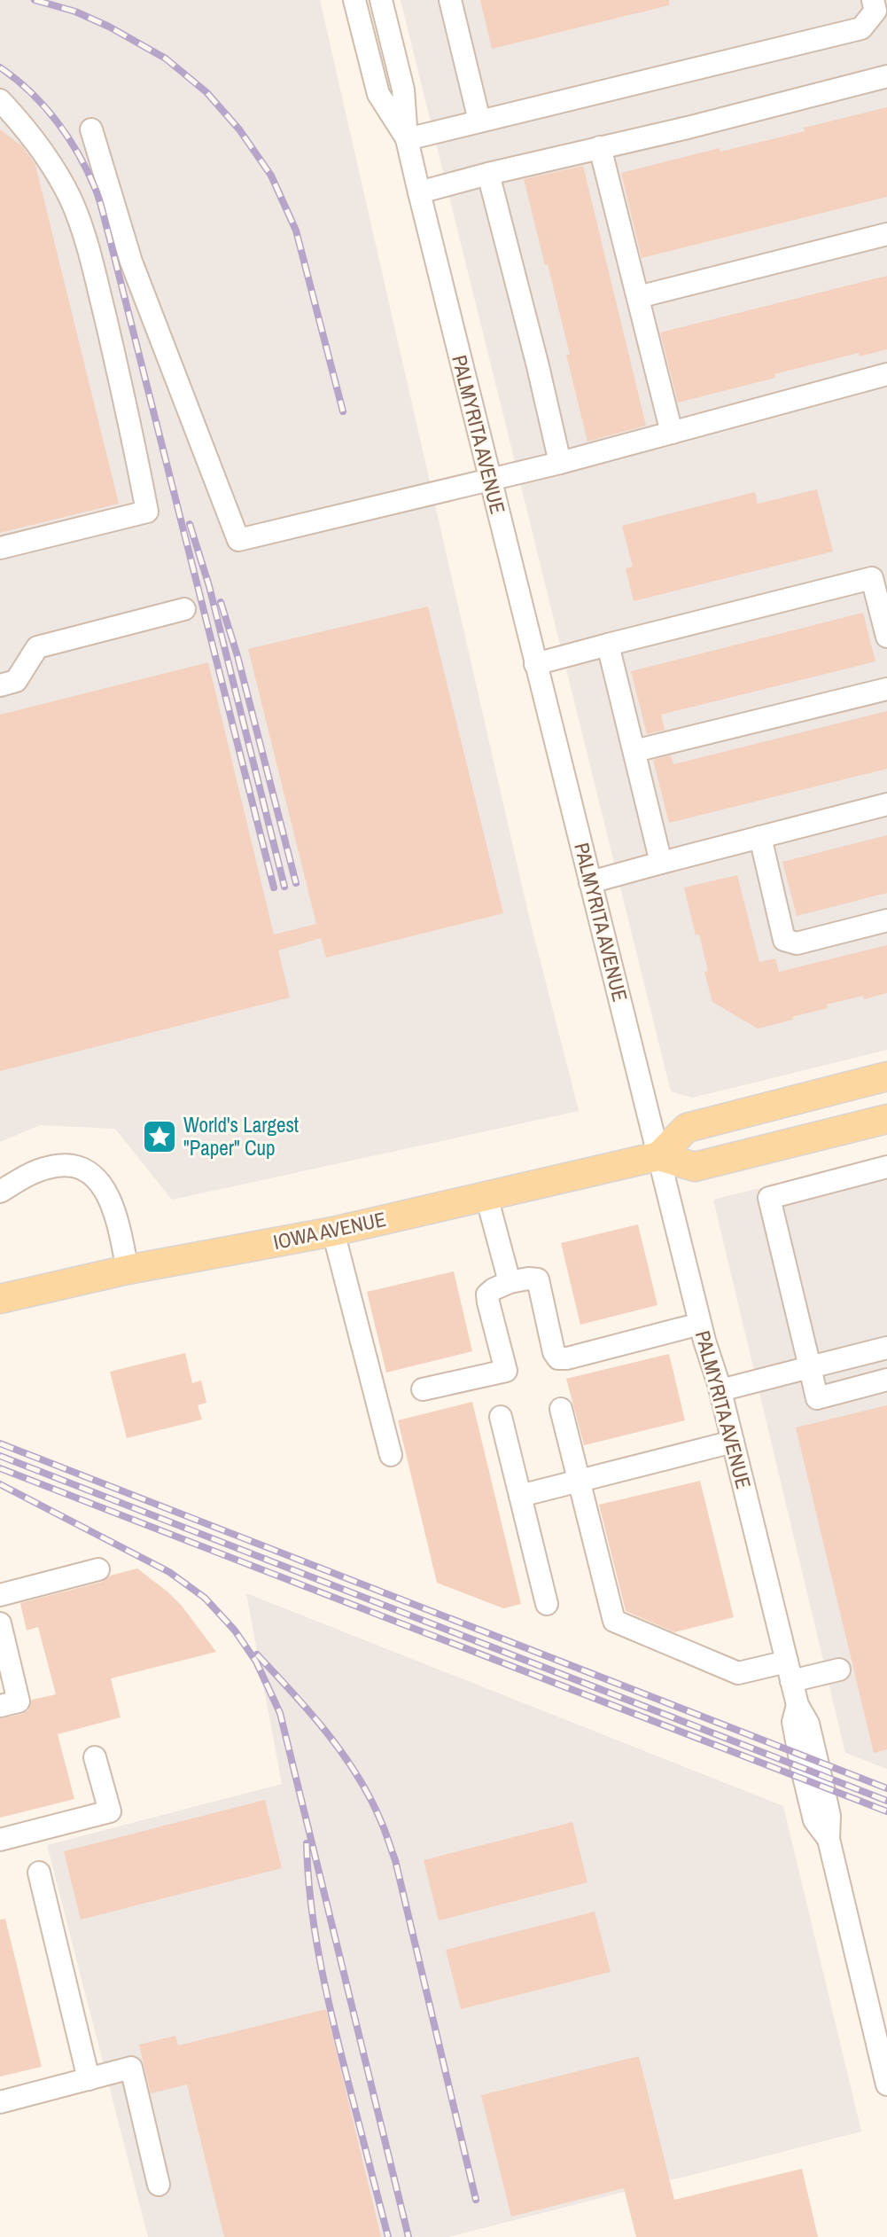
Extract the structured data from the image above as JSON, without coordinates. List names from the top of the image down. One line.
{"streets":{"main road":["IOWA AVENUE"],"street":["PALMYRITA AVENUE"]},"crossings":[["PALMYRITA AVENUE","IOWA AVENUE"]],"places":{"place":["World's Largest \"Paper\" Cup"]}}
